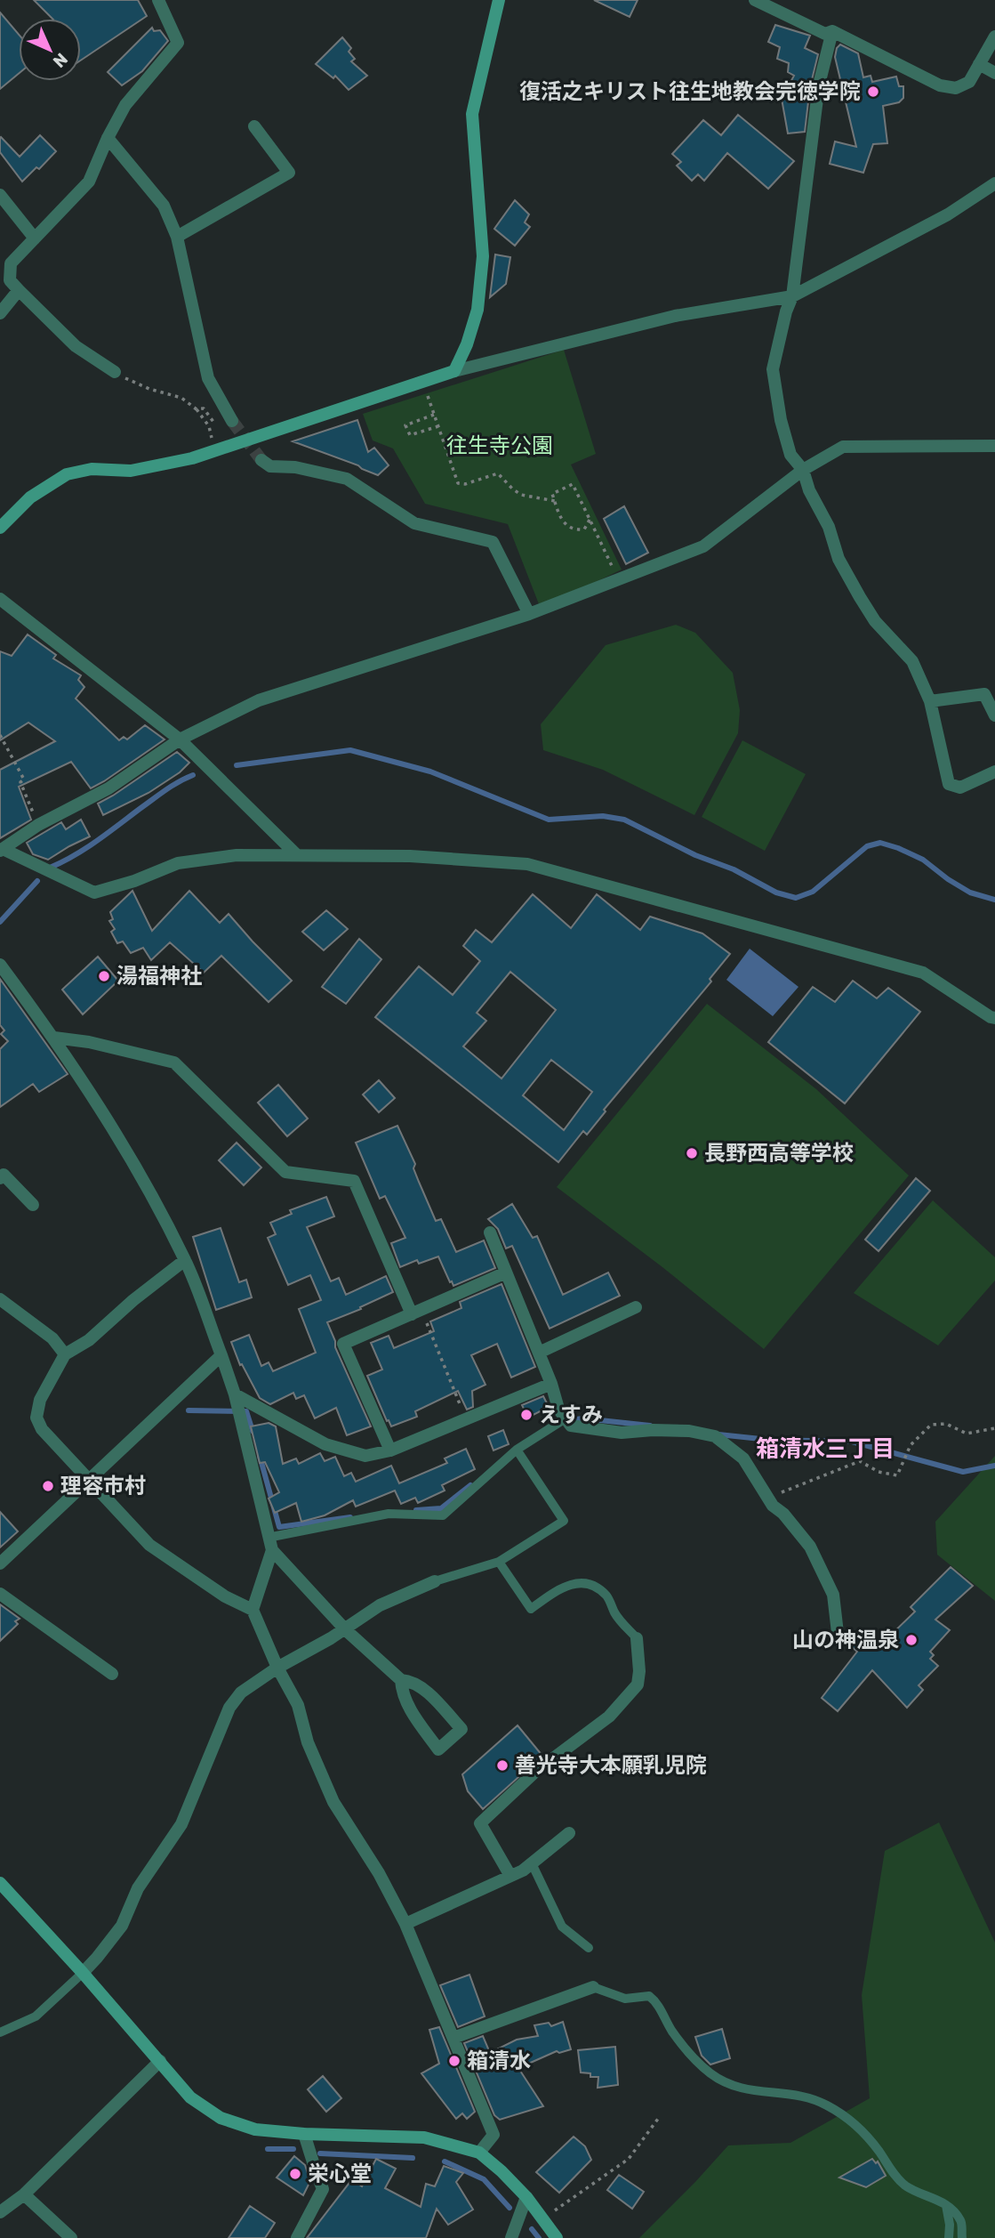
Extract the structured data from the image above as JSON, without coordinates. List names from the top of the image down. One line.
{"districts":["箱清水三丁目"],"parks":["往生寺公園"],"places":["復活之キリスト往生地教会完徳学院","湯福神社","長野西高等学校","えすみ","理容市村","山の神温泉","善光寺大本願乳児院","箱清水","栄心堂"],"north":"bottom right"}
